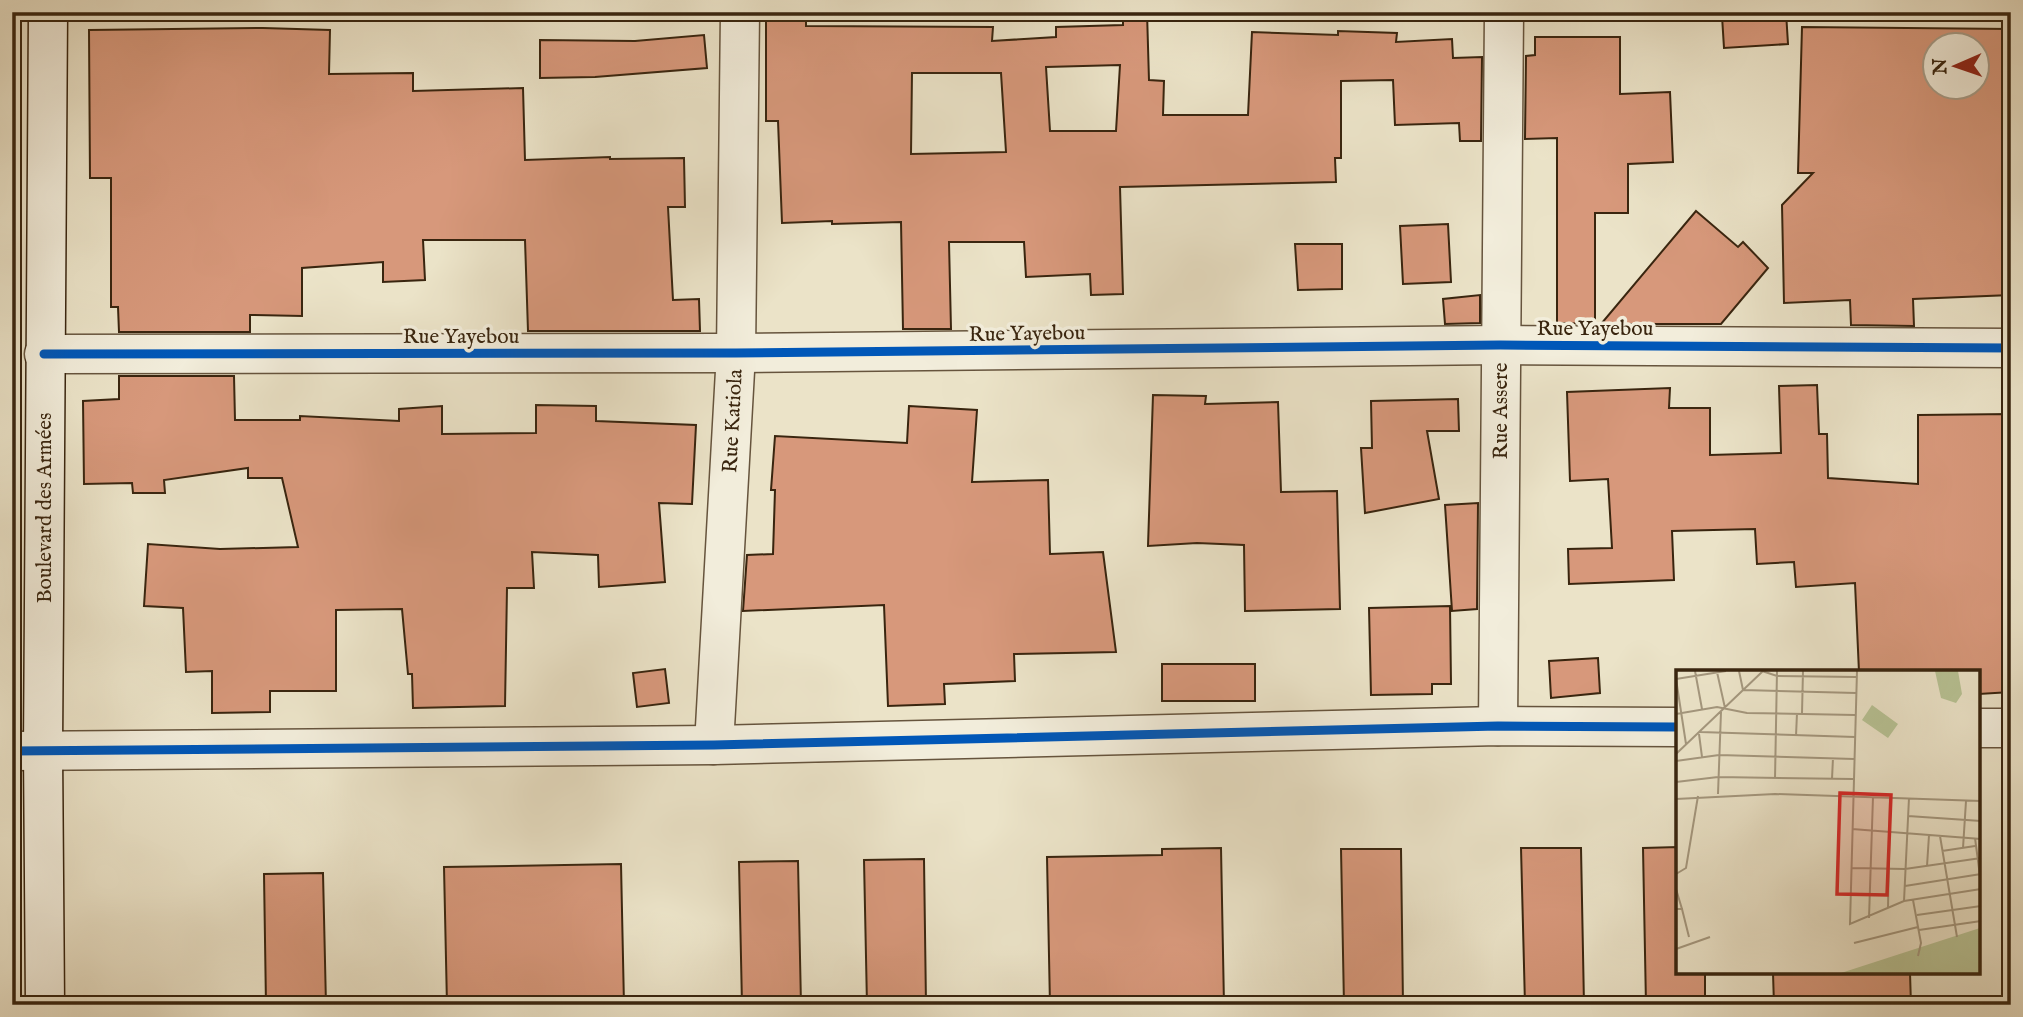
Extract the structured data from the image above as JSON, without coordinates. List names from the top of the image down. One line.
{"streets":{"street":["Rue Yayebou","Rue Assere","Rue Katiola","Boulevard des Armées"]},"crossings":[["Rue Yayebou","Rue Assere"],["Rue Yayebou","Rue Katiola"],["Rue Yayebou","Boulevard des Armées"]],"north":"left"}
